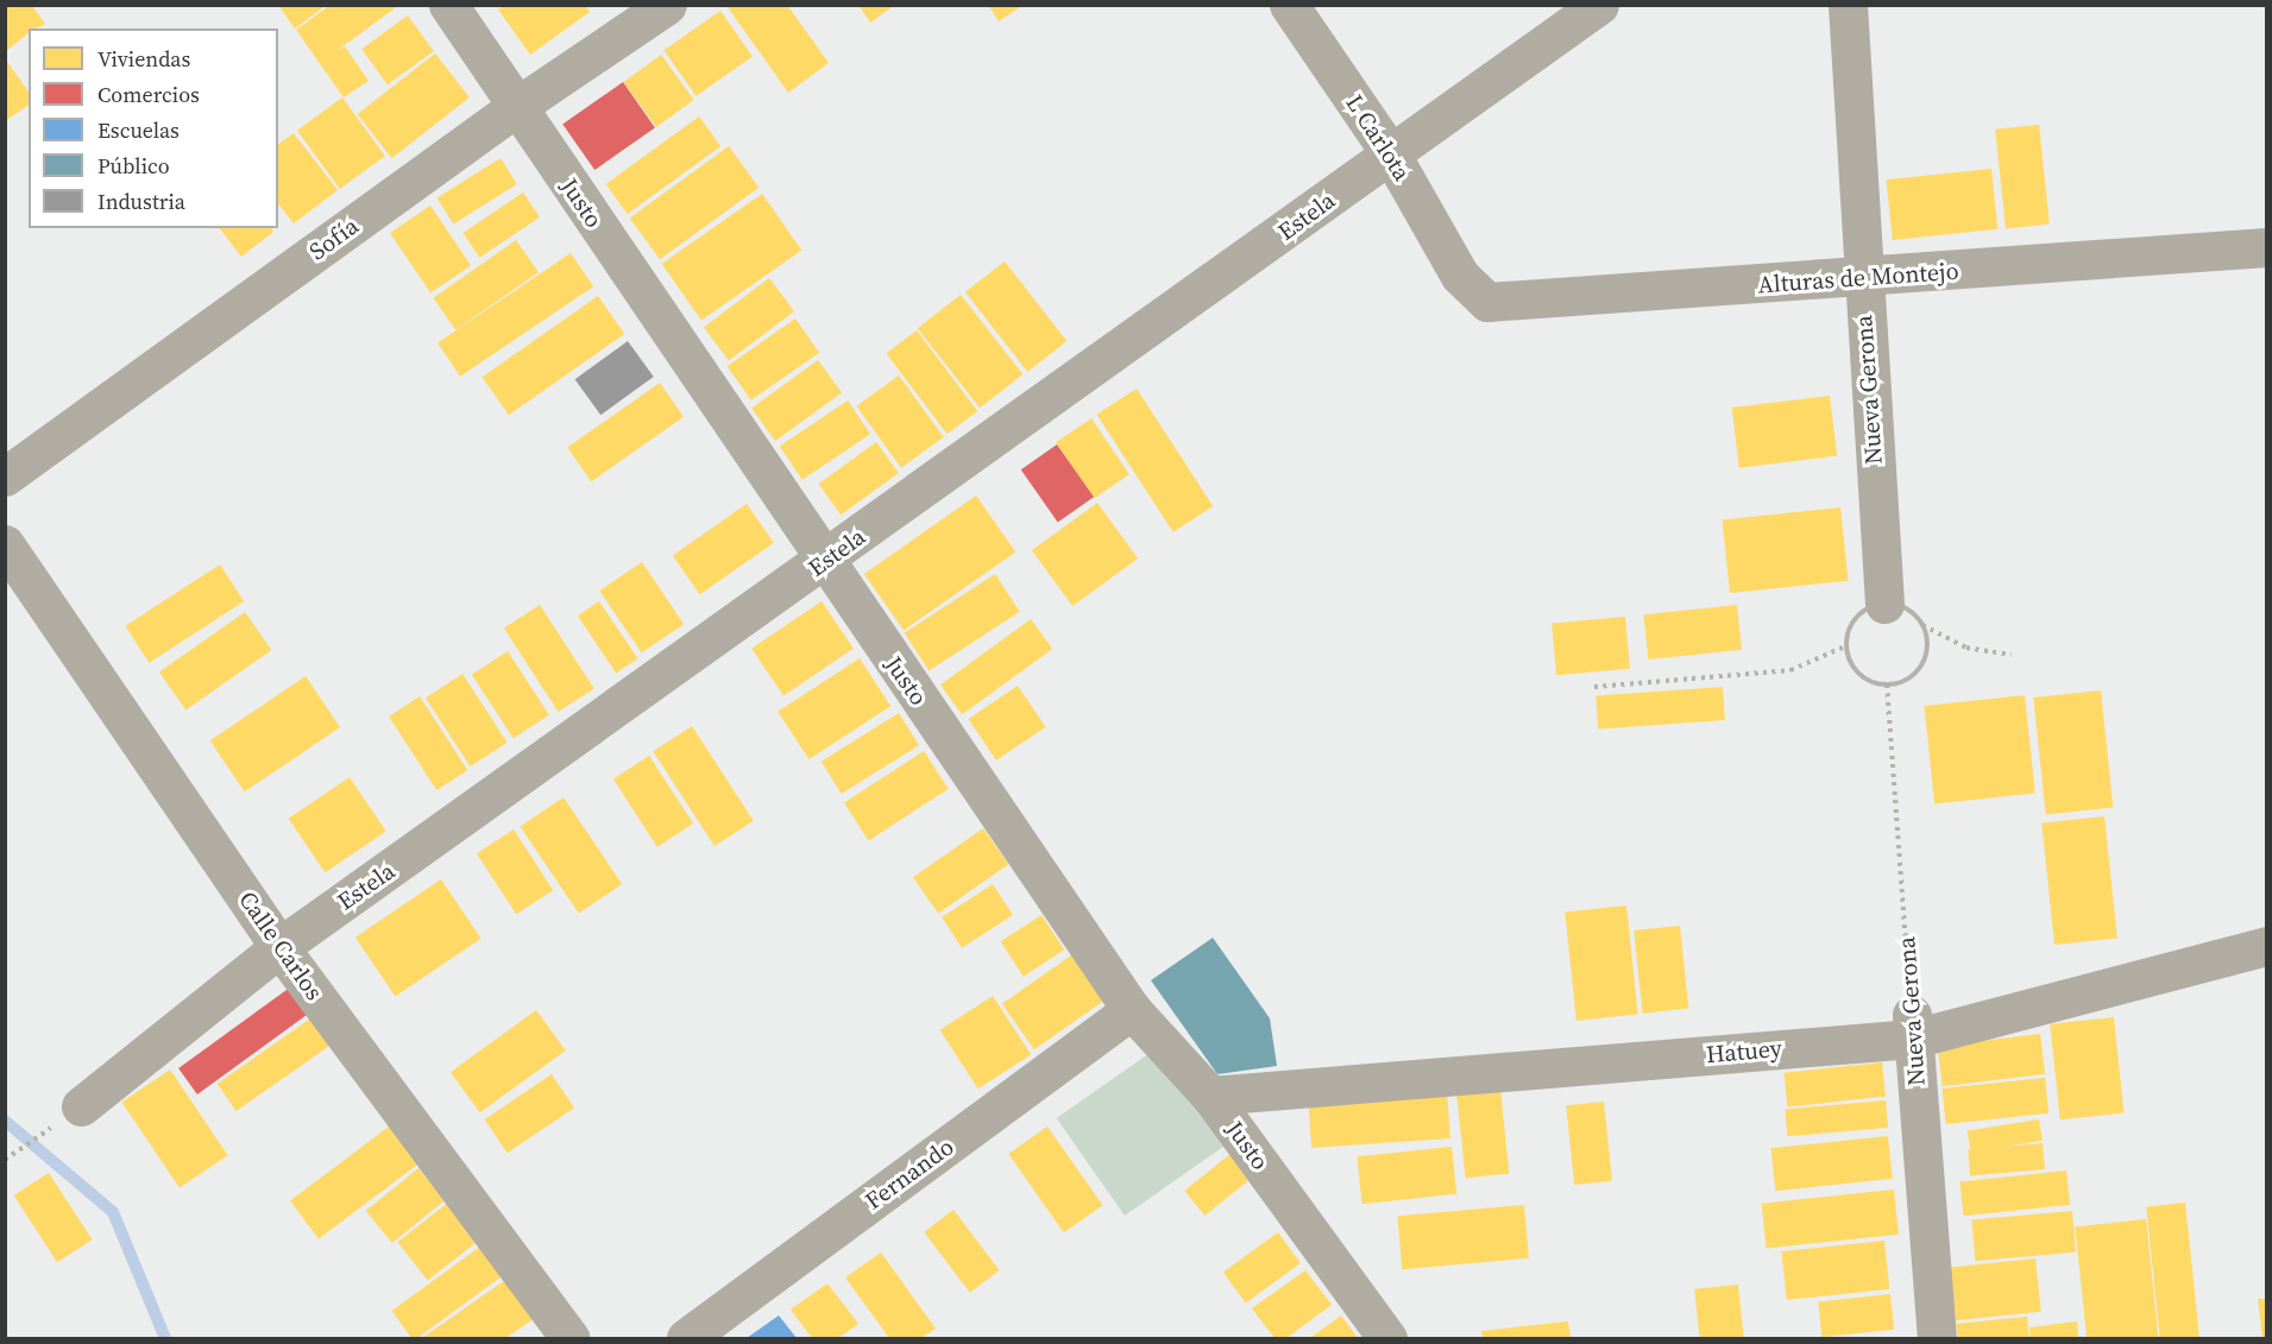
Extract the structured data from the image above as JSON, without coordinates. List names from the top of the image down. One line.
{"streets":{"street":["L Carlota","Justo","Estela","Sofía","Alturas de Montejo","Nueva Gerona","Calle Carlos","Hatuey","Fernando"]},"crossings":[["L Carlota","Estela"],["L Carlota","Alturas de Montejo"],["Justo","Estela"],["Justo","Sofía"],["Justo","Hatuey"],["Justo","Fernando"],["Estela","Calle Carlos"],["Alturas de Montejo","Nueva Gerona"],["Nueva Gerona","Hatuey"]],"legend":["Viviendas","Comercios","Escuelas","Público","Industria"]}
